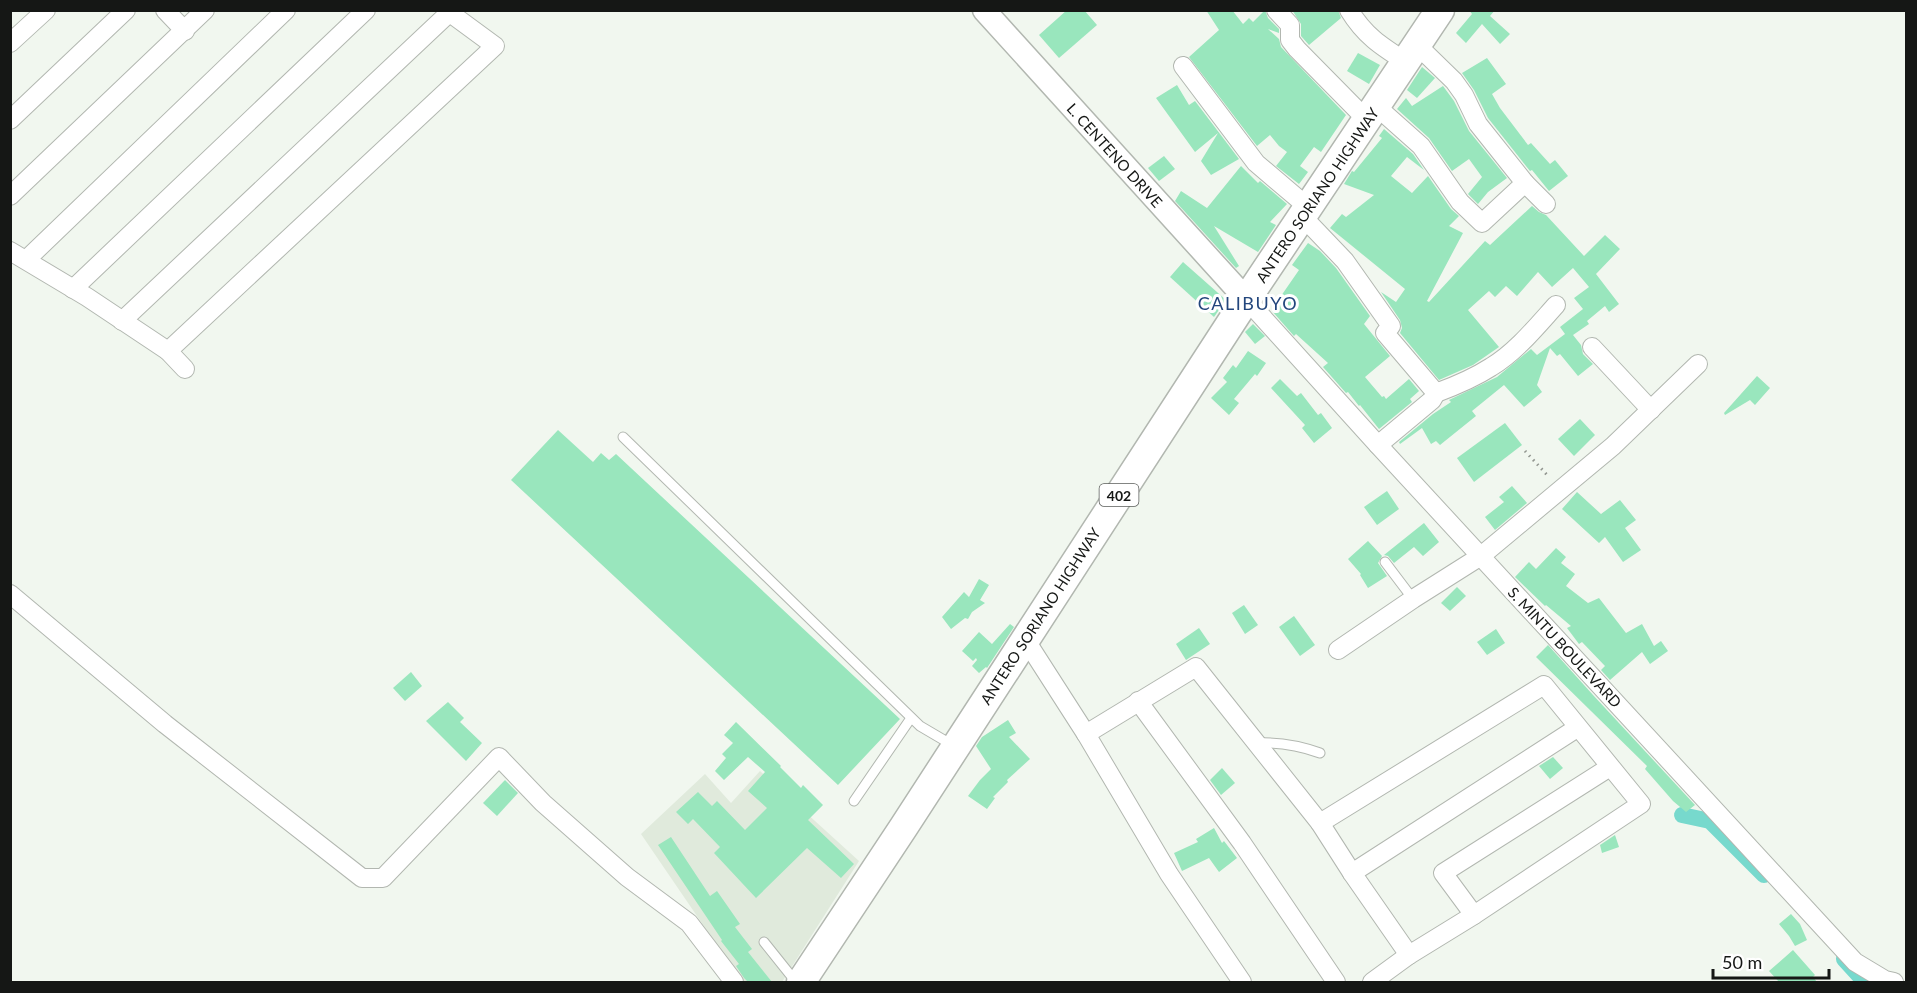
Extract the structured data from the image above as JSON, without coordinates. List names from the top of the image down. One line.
{"streets":{"main road":["ANTERO SORIANO HIGHWAY","402"],"street":["L. CENTENO DRIVE","S. MINTU BOULEVARD"]},"crossings":[["L. CENTENO DRIVE","ANTERO SORIANO HIGHWAY"],["L. CENTENO DRIVE","S. MINTU BOULEVARD"],["ANTERO SORIANO HIGHWAY","S. MINTU BOULEVARD"]],"districts":["CALIBUYO"],"scale_bar":"50 m"}
